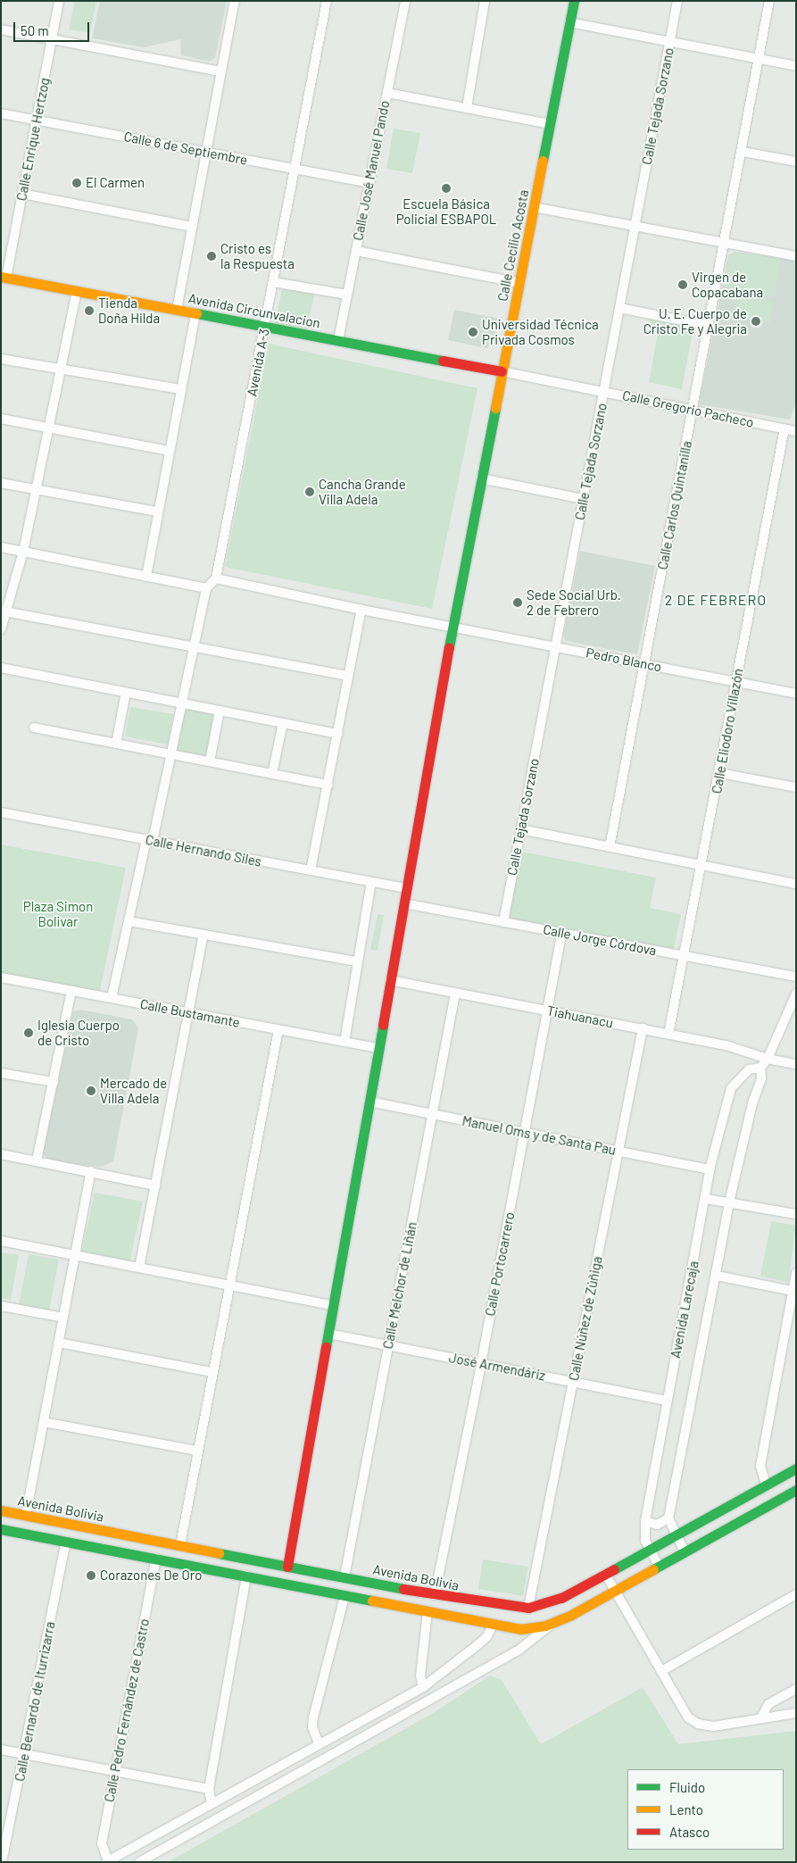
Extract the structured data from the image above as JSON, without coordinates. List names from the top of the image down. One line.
{"streets":{"street":["Calle Tejada Sorzano","Calle Enrique Hertzog","Calle 6 de Septiembre","Calle José Manuel Pando","Calle Cecilio Acosta","Avenida Circunvalacion","Avenida A-3","Calle Gregorio Pacheco","Calle Carlos Quintanilla","Pedro Blanco","Calle Eliodoro Villazón","Calle Hernando Siles","Calle Jorge Córdova","Calle Bustamante","Tiahuanacu","Manuel Oms y de Santa Pau","Calle Portocarrero","Calle Melchor de Liñán","Avenida Larecaja","Calle Núñez de Zúñiga","José Armendáriz","Avenida Bolivia","Calle Bernardo de Iturrizarra","Calle Pedro Fernández de Castro"]},"crossings":[["Calle Tejada Sorzano","Calle Gregorio Pacheco"],["Calle Tejada Sorzano","Pedro Blanco"],["Calle Tejada Sorzano","Calle Jorge Córdova"],["Calle Enrique Hertzog","Calle 6 de Septiembre"],["Calle Enrique Hertzog","Avenida Circunvalacion"],["Calle 6 de Septiembre","Calle José Manuel Pando"],["Calle 6 de Septiembre","Avenida A-3"],["Calle José Manuel Pando","Avenida Circunvalacion"],["Calle Cecilio Acosta","Avenida Circunvalacion"],["Calle Cecilio Acosta","Calle Gregorio Pacheco"],["Calle Cecilio Acosta","Pedro Blanco"],["Calle Cecilio Acosta","Calle Hernando Siles"],["Calle Cecilio Acosta","Calle Jorge Córdova"],["Calle Cecilio Acosta","Calle Bustamante"],["Calle Cecilio Acosta","Tiahuanacu"],["Calle Cecilio Acosta","Manuel Oms y de Santa Pau"],["Calle Cecilio Acosta","José Armendáriz"],["Calle Cecilio Acosta","Avenida Bolivia"],["Avenida Circunvalacion","Avenida A-3"],["Avenida Circunvalacion","Calle Gregorio Pacheco"],["Avenida A-3","Pedro Blanco"],["Calle Gregorio Pacheco","Calle Carlos Quintanilla"],["Calle Gregorio Pacheco","Calle Eliodoro Villazón"],["Calle Carlos Quintanilla","Pedro Blanco"],["Pedro Blanco","Calle Eliodoro Villazón"],["Calle Eliodoro Villazón","Calle Jorge Córdova"],["Calle Eliodoro Villazón","Tiahuanacu"],["Calle Jorge Córdova","Calle Portocarrero"],["Tiahuanacu","Calle Portocarrero"],["Tiahuanacu","Calle Melchor de Liñán"],["Tiahuanacu","Avenida Larecaja"],["Tiahuanacu","Calle Núñez de Zúñiga"],["Manuel Oms y de Santa Pau","Calle Portocarrero"],["Manuel Oms y de Santa Pau","Calle Melchor de Liñán"],["Manuel Oms y de Santa Pau","Avenida Larecaja"],["Manuel Oms y de Santa Pau","Calle Núñez de Zúñiga"],["Calle Portocarrero","José Armendáriz"],["Calle Portocarrero","Avenida Bolivia"],["Calle Melchor de Liñán","José Armendáriz"],["Calle Melchor de Liñán","Avenida Bolivia"],["Avenida Larecaja","José Armendáriz"],["Avenida Larecaja","Avenida Bolivia"],["Calle Núñez de Zúñiga","José Armendáriz"],["Calle Núñez de Zúñiga","Avenida Bolivia"]],"districts":["2 DE FEBRERO"],"parks":["Plaza Simon Bolivar"],"places":["El Carmen","Escuela Básica Policial ESBAPOL","Cristo es la Respuesta","Virgen de Copacabana","Tienda Doña Hilda","U. E. Cuerpo de Cristo Fe y Alegria","Universidad Técnica Privada Cosmos","Cancha Grande Villa Adela","Sede Social Urb. 2 de Febrero","Iglesia Cuerpo de Cristo","Mercado de Villa Adela","Corazones De Oro"],"legend":["Fluido","Lento","Atasco"],"scale_bar":"50 m"}
